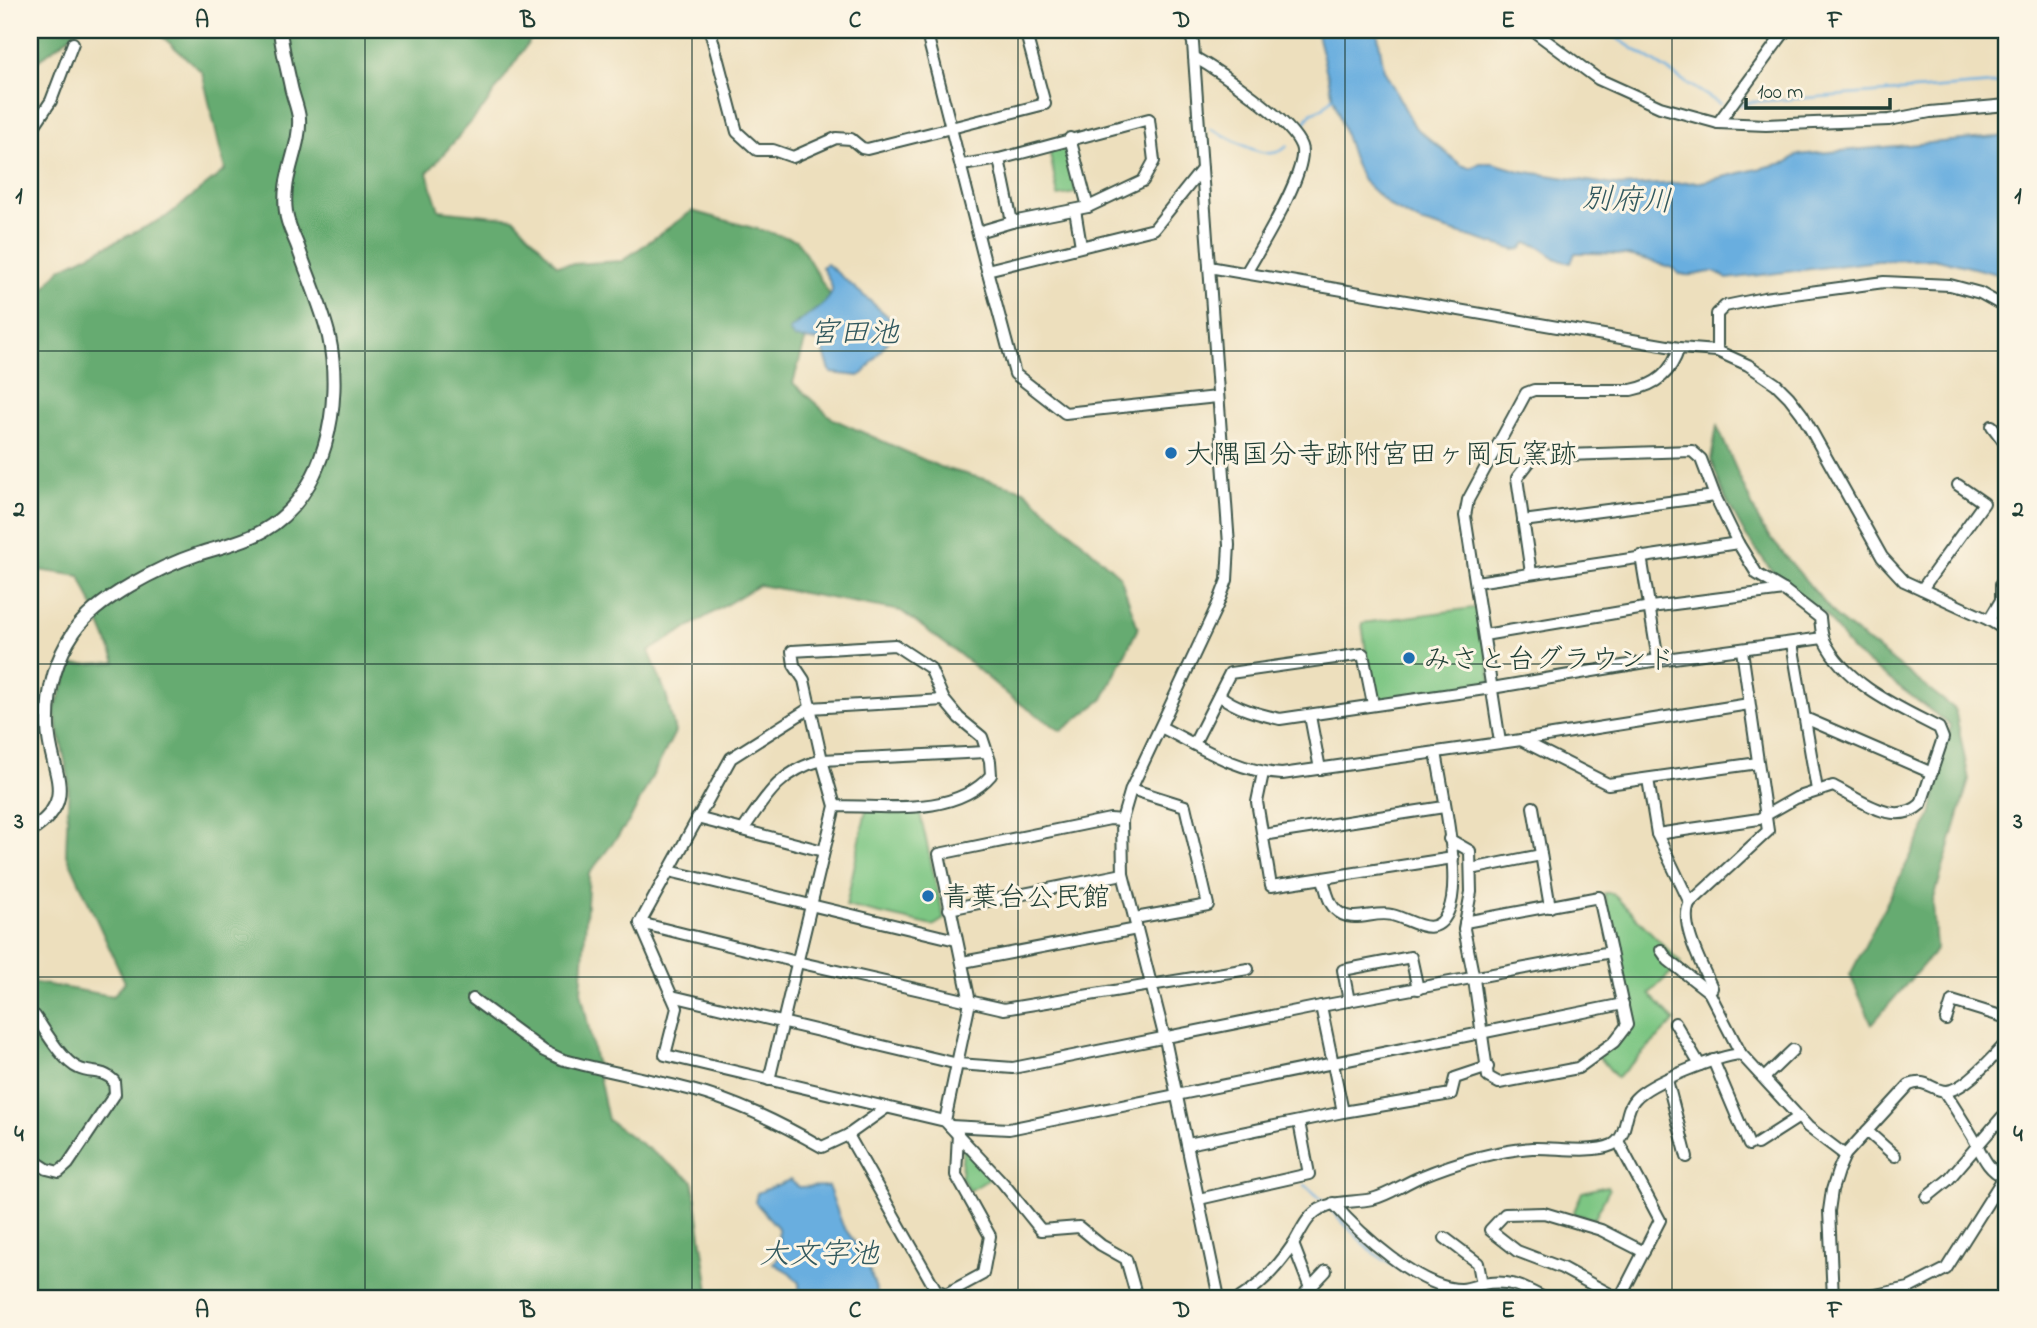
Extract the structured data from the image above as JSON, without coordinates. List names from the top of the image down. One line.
{"water":["別府川","宮田池","大文字池"],"places":["大隅国分寺跡附宮田ヶ岡瓦窯跡","みさと台グラウンド","青葉台公民館"],"scale_bar":"100 m","grid":{"columns":["A","B","C","D","E","F"],"rows":["1","2","3","4"]}}
